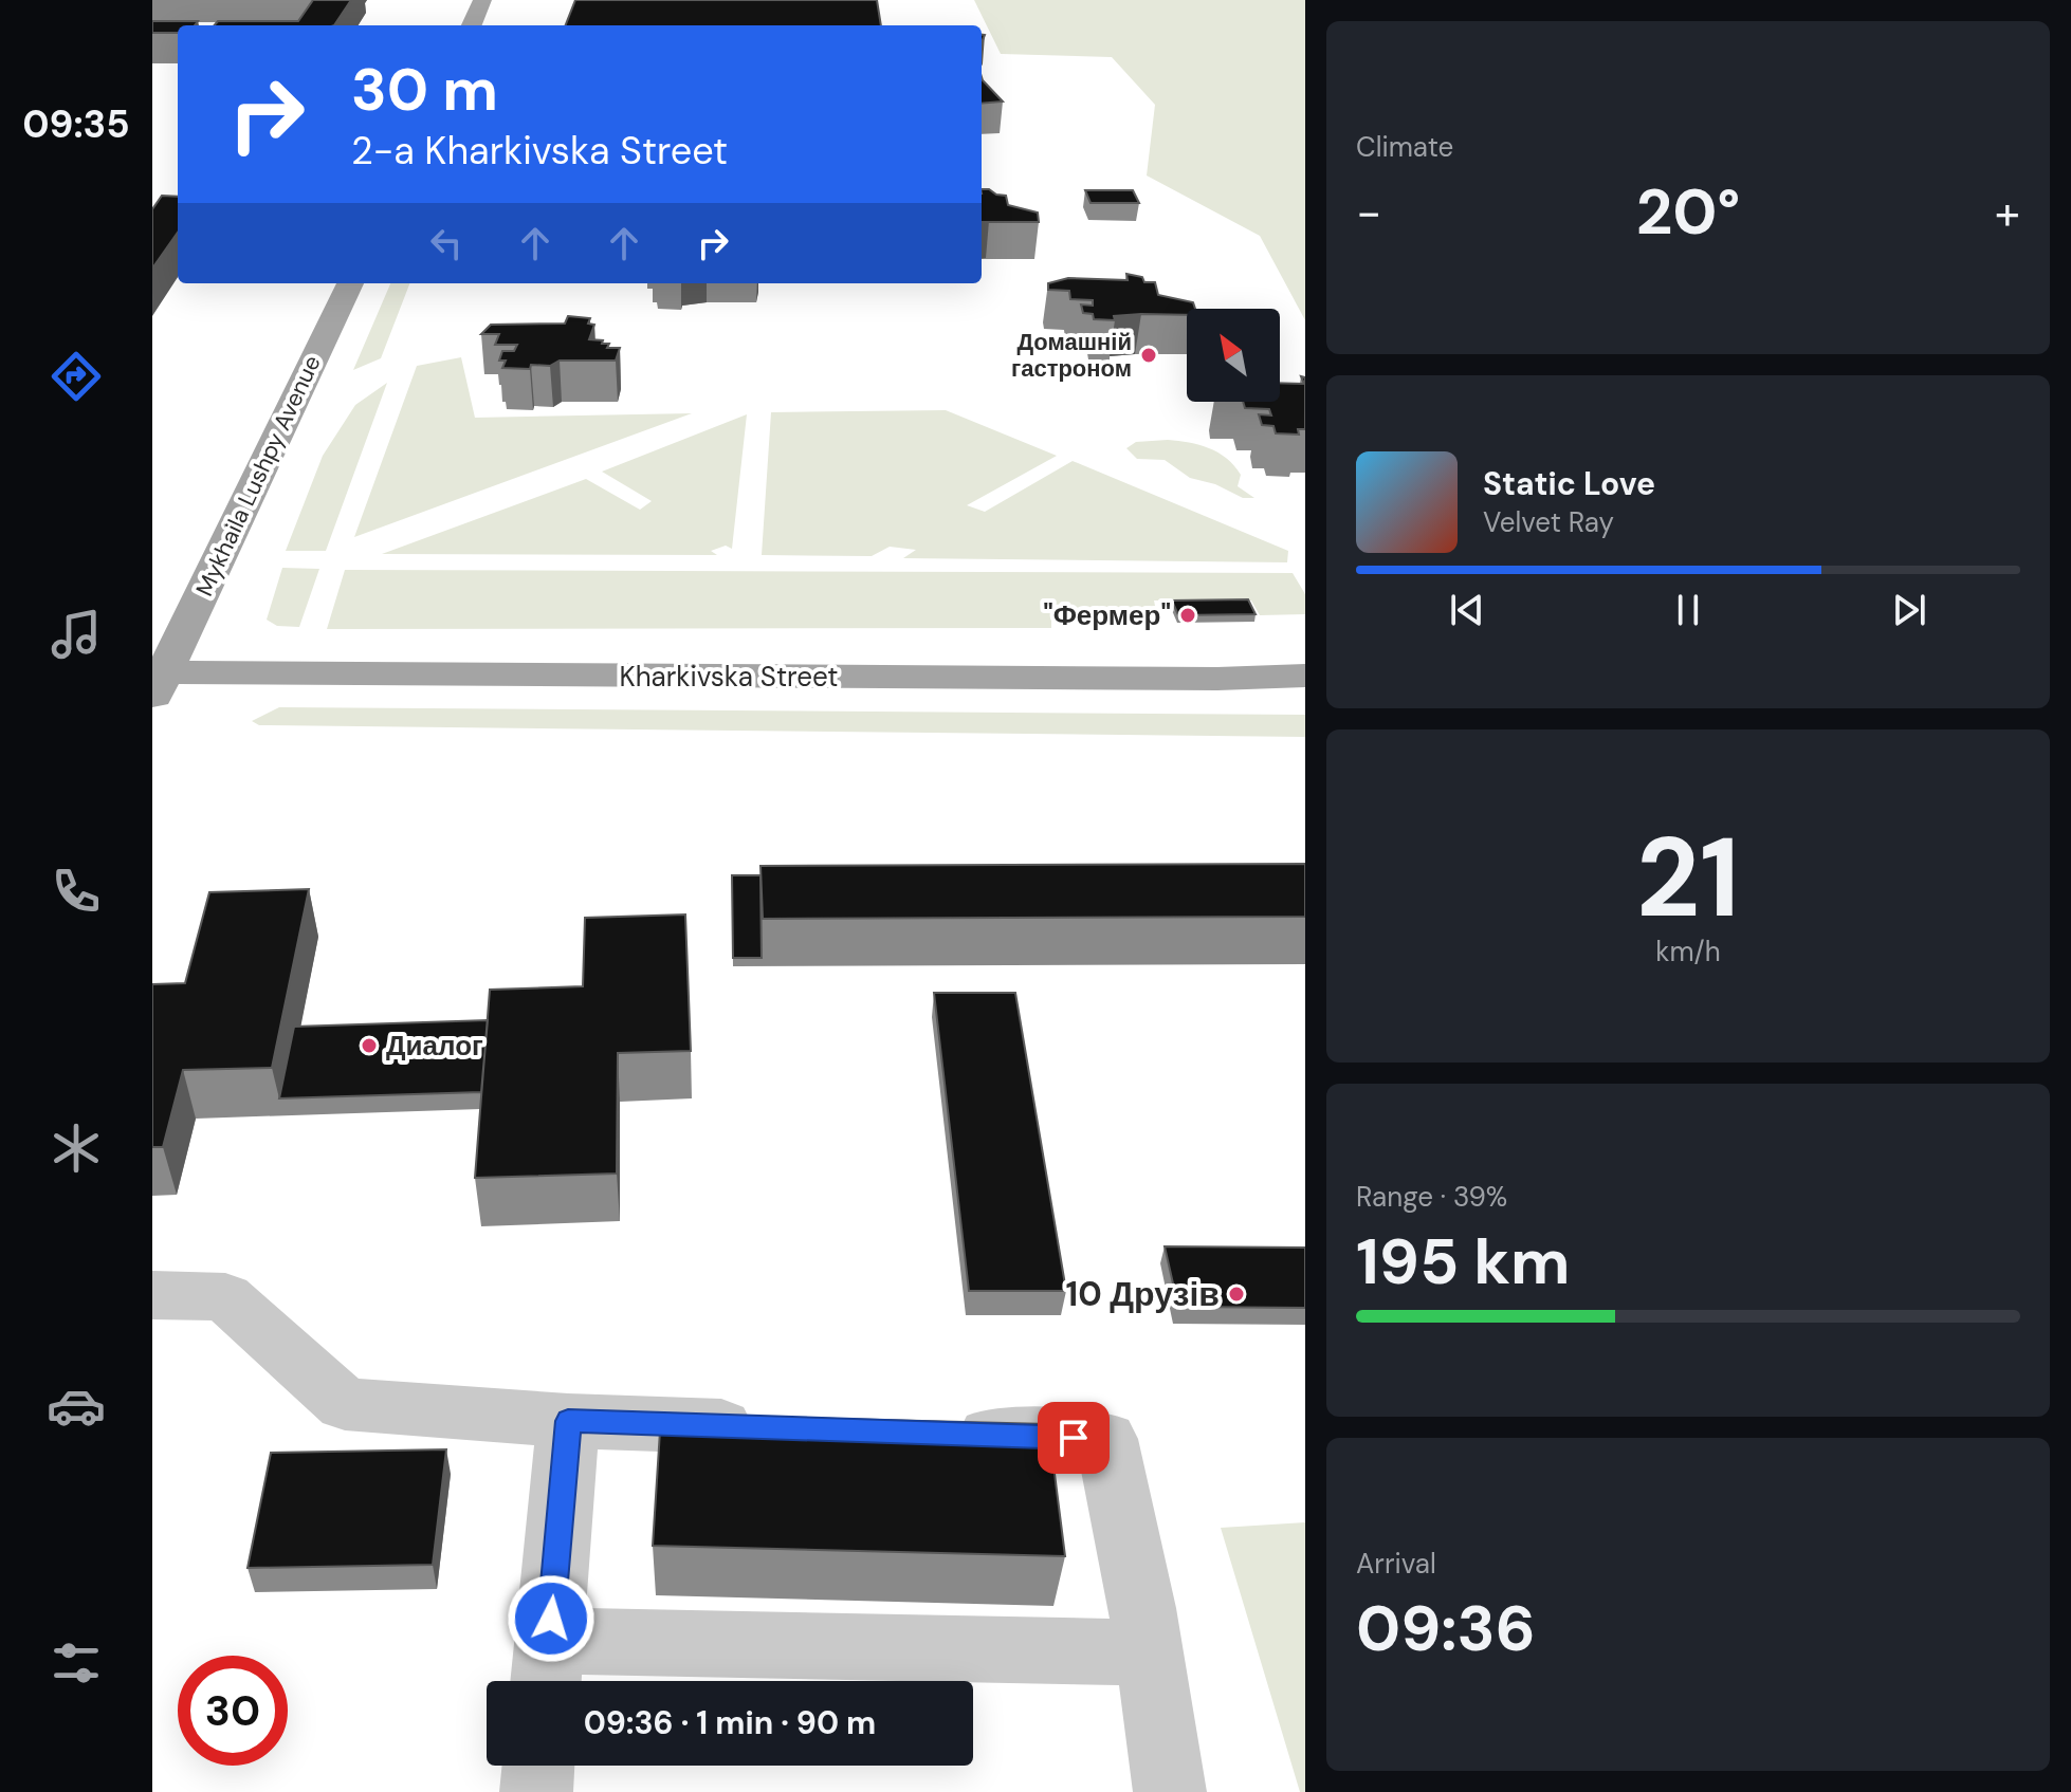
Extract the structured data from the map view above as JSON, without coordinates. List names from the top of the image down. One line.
{"streets":{"main road":["Mykhaila Lushpy Avenue","Kharkivska Street"]},"crossings":[["Mykhaila Lushpy Avenue","Kharkivska Street"]],"places":["Домашній гастроном","\"Фермер\"","Диалог","10 Друзів"],"north":"top left","page":{"tabs":"09:35","tile":["Climate",["21","km/h"],["Range · 39%","195 km"],["Arrival","09:36"]],"turn":["30 m","2-a Kharkivska Street"],"heat":["−","20°","+"],"song":["Static Love","Velvet Ray"],"limit":"30","trip":"09:36 · 1 min · 90 m"}}
